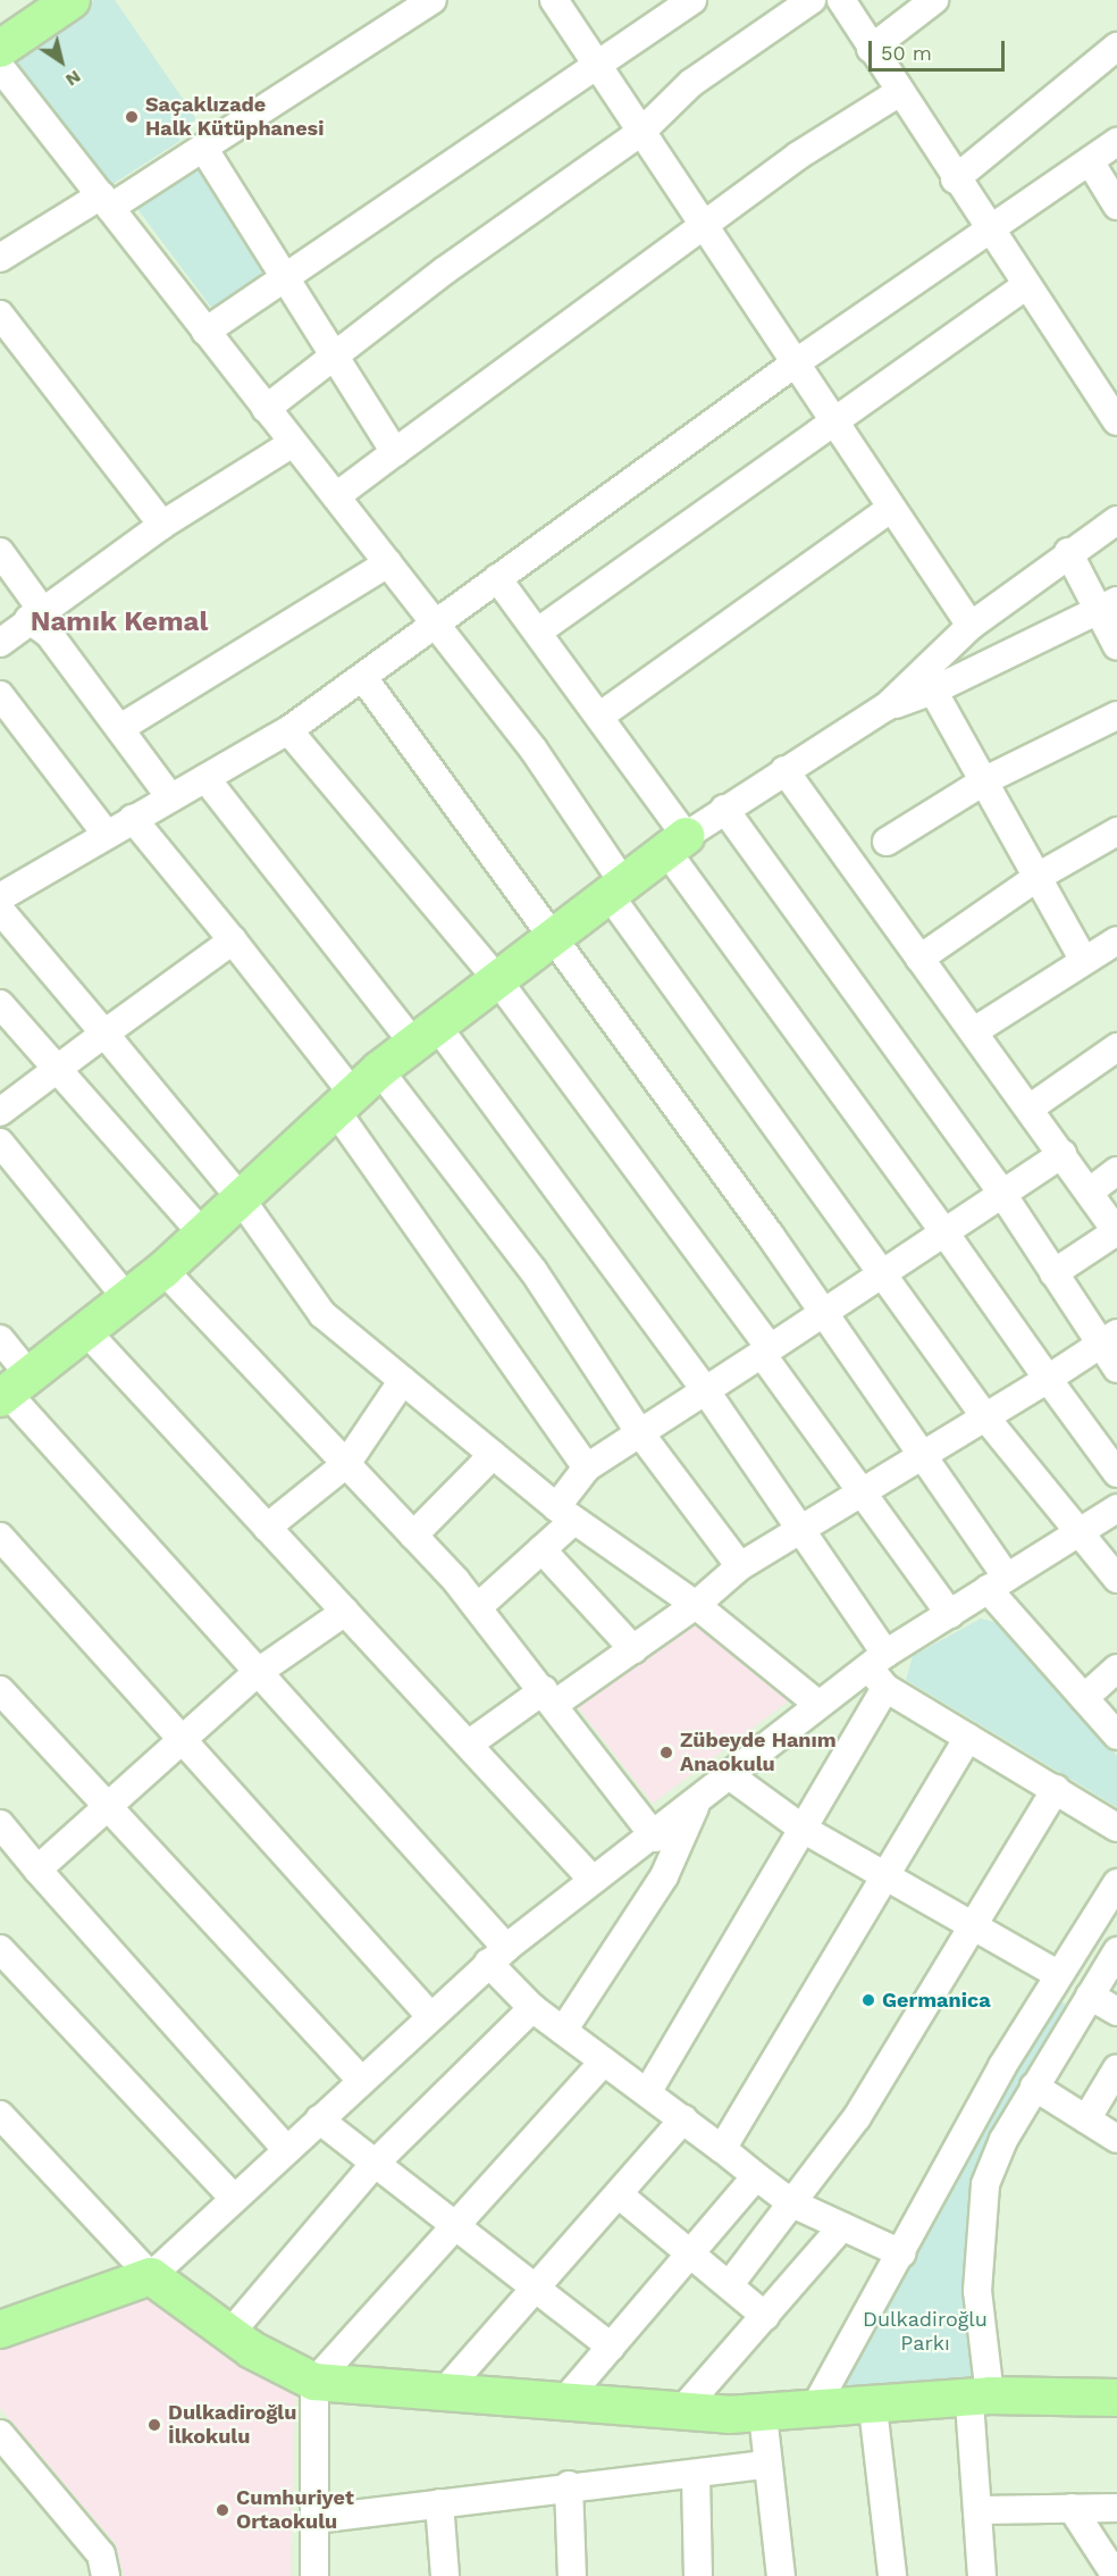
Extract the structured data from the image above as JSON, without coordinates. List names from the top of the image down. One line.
{"districts":["Namık Kemal"],"parks":["Dulkadiroğlu Parkı"],"places":["Saçaklızade Halk Kütüphanesi","Zübeyde Hanım Anaokulu","Germanica","Dulkadiroğlu İlkokulu","Cumhuriyet Ortaokulu"],"scale_bar":"50 m","north":"bottom right"}
